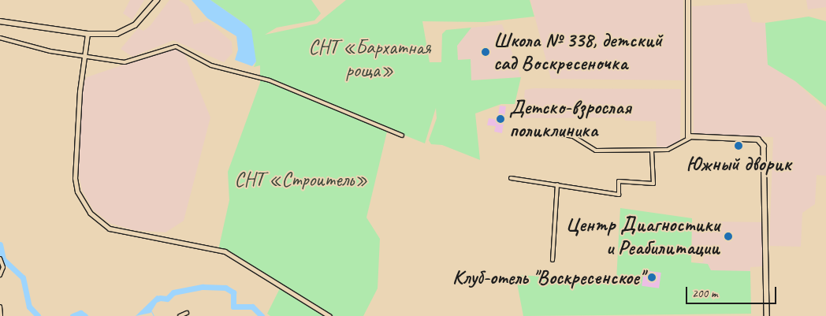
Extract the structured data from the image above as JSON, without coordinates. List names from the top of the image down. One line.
{"parks":["СНТ «Бархатная роща»","СНТ «Строитель»"],"places":["Школа № 338, детский сад Воскресеночка","Детско-взрослая поликлиника","Южный дворик","Центр Диагностики и Реабилитации","Клуб-отель \"Воскресенское\""],"scale_bar":"200 m"}
